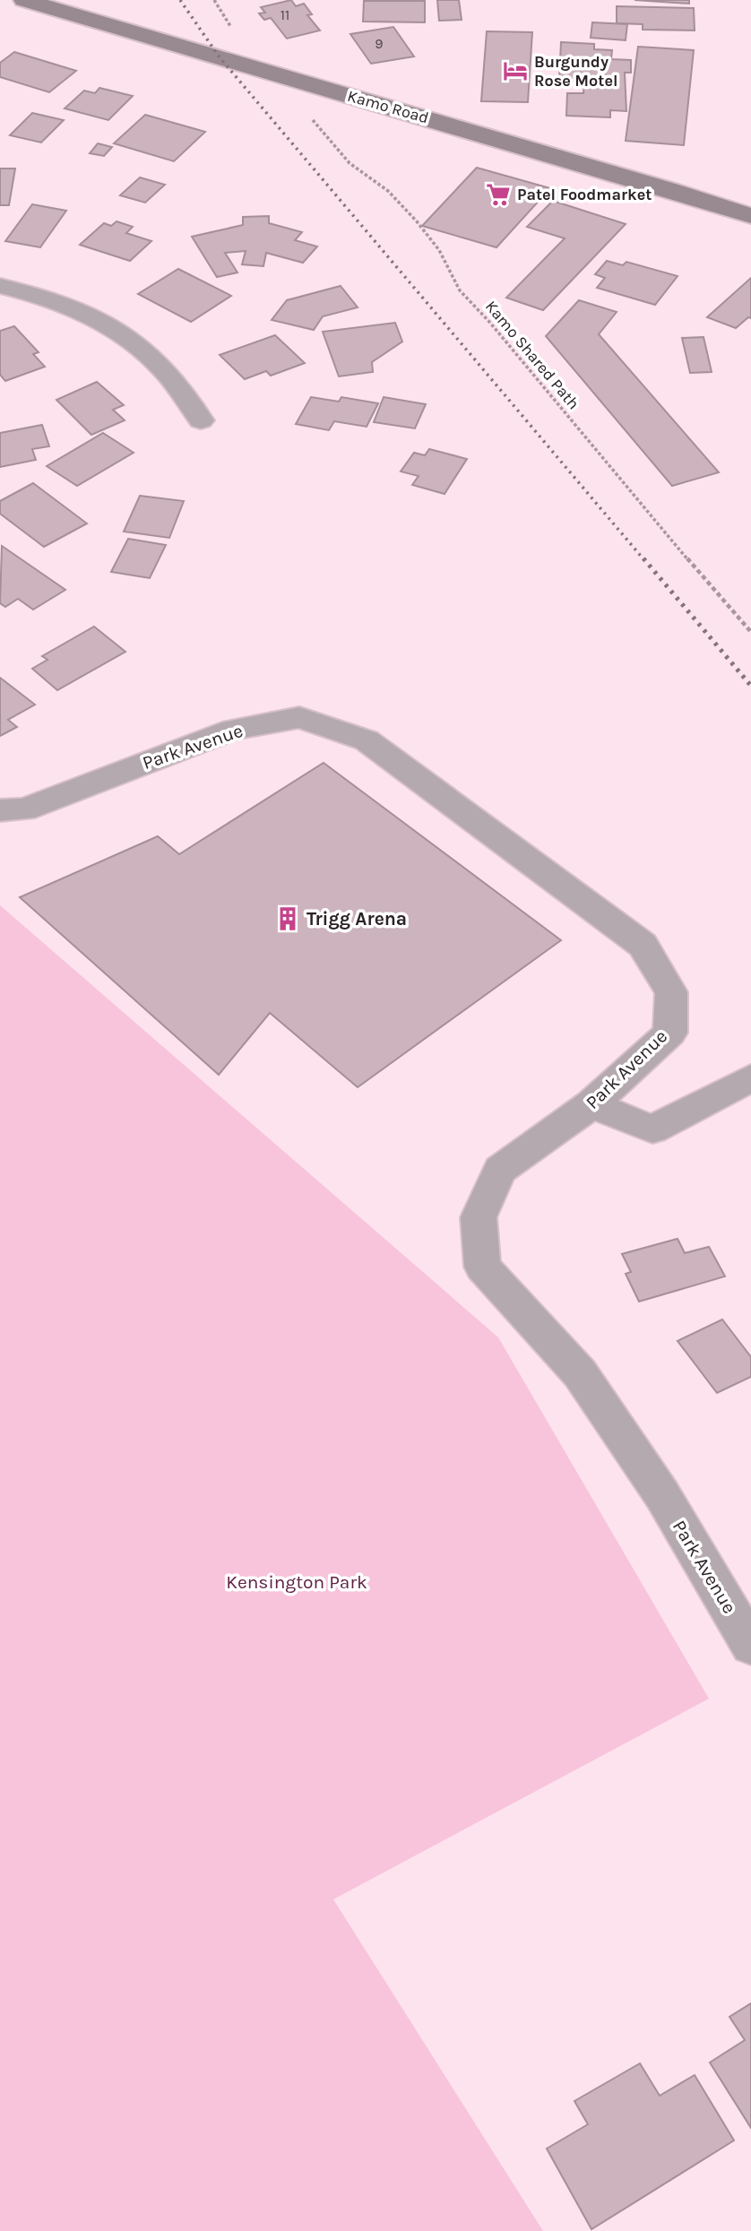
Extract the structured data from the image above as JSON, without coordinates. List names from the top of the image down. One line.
{"streets":{"main road":["Kamo Road"],"street":["Park Avenue"],"path":["Kamo Shared Path"]},"parks":["Kensington Park"],"places":{"hotel":["Burgundy Rose Motel"],"supermarket":["Patel Foodmarket"],"building":["Trigg Arena"]},"house_numbers":["11","9"]}
